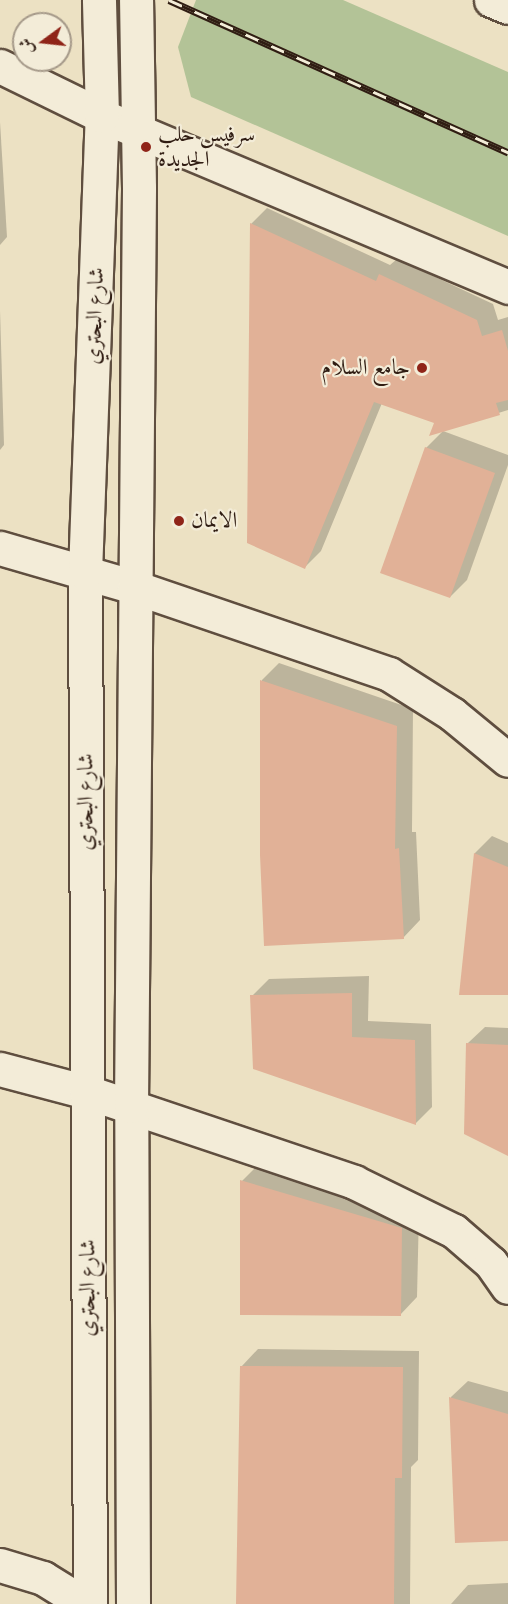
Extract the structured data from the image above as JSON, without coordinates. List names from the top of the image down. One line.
{"streets":{"main road":["شارع البحتري"]},"places":["سرفيس حلب الجديدة","جامع السلام","الايمان"],"north":"left"}
